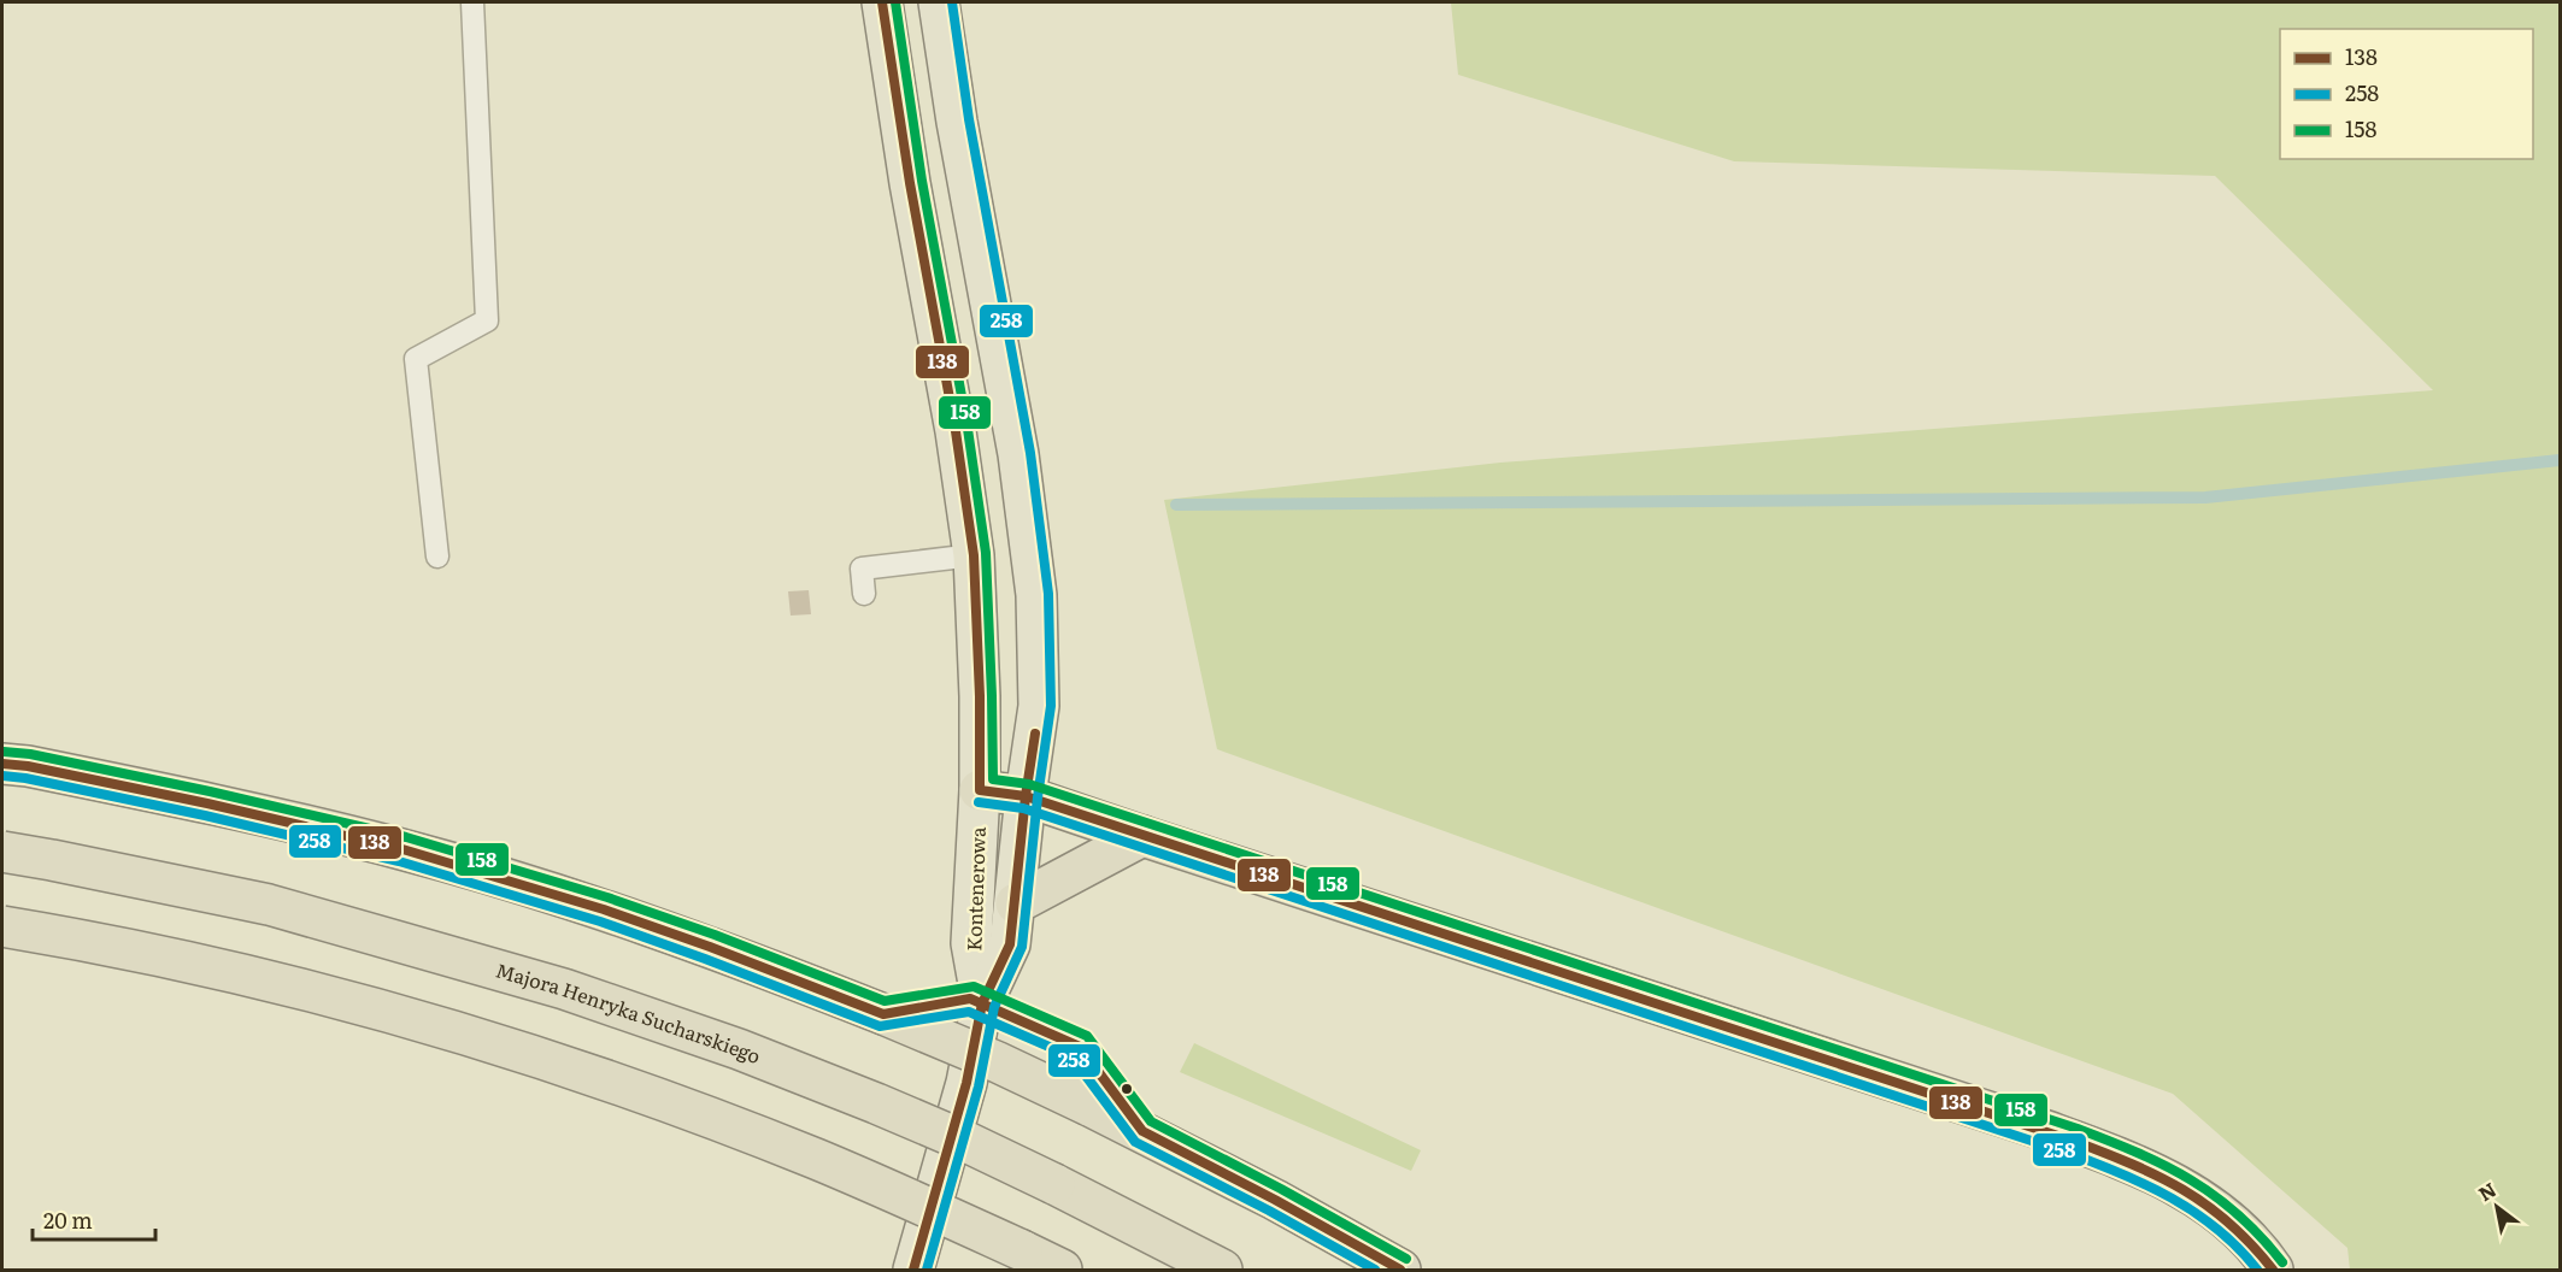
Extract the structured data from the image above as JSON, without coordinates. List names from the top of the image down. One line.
{"streets":{"highway":["Majora Henryka Sucharskiego"],"main road":["Kontenerowa"]},"lines":["transit line 138","transit line 258","transit line 158"],"legend":["138","258","158"],"scale_bar":"20 m","north":"top left"}
